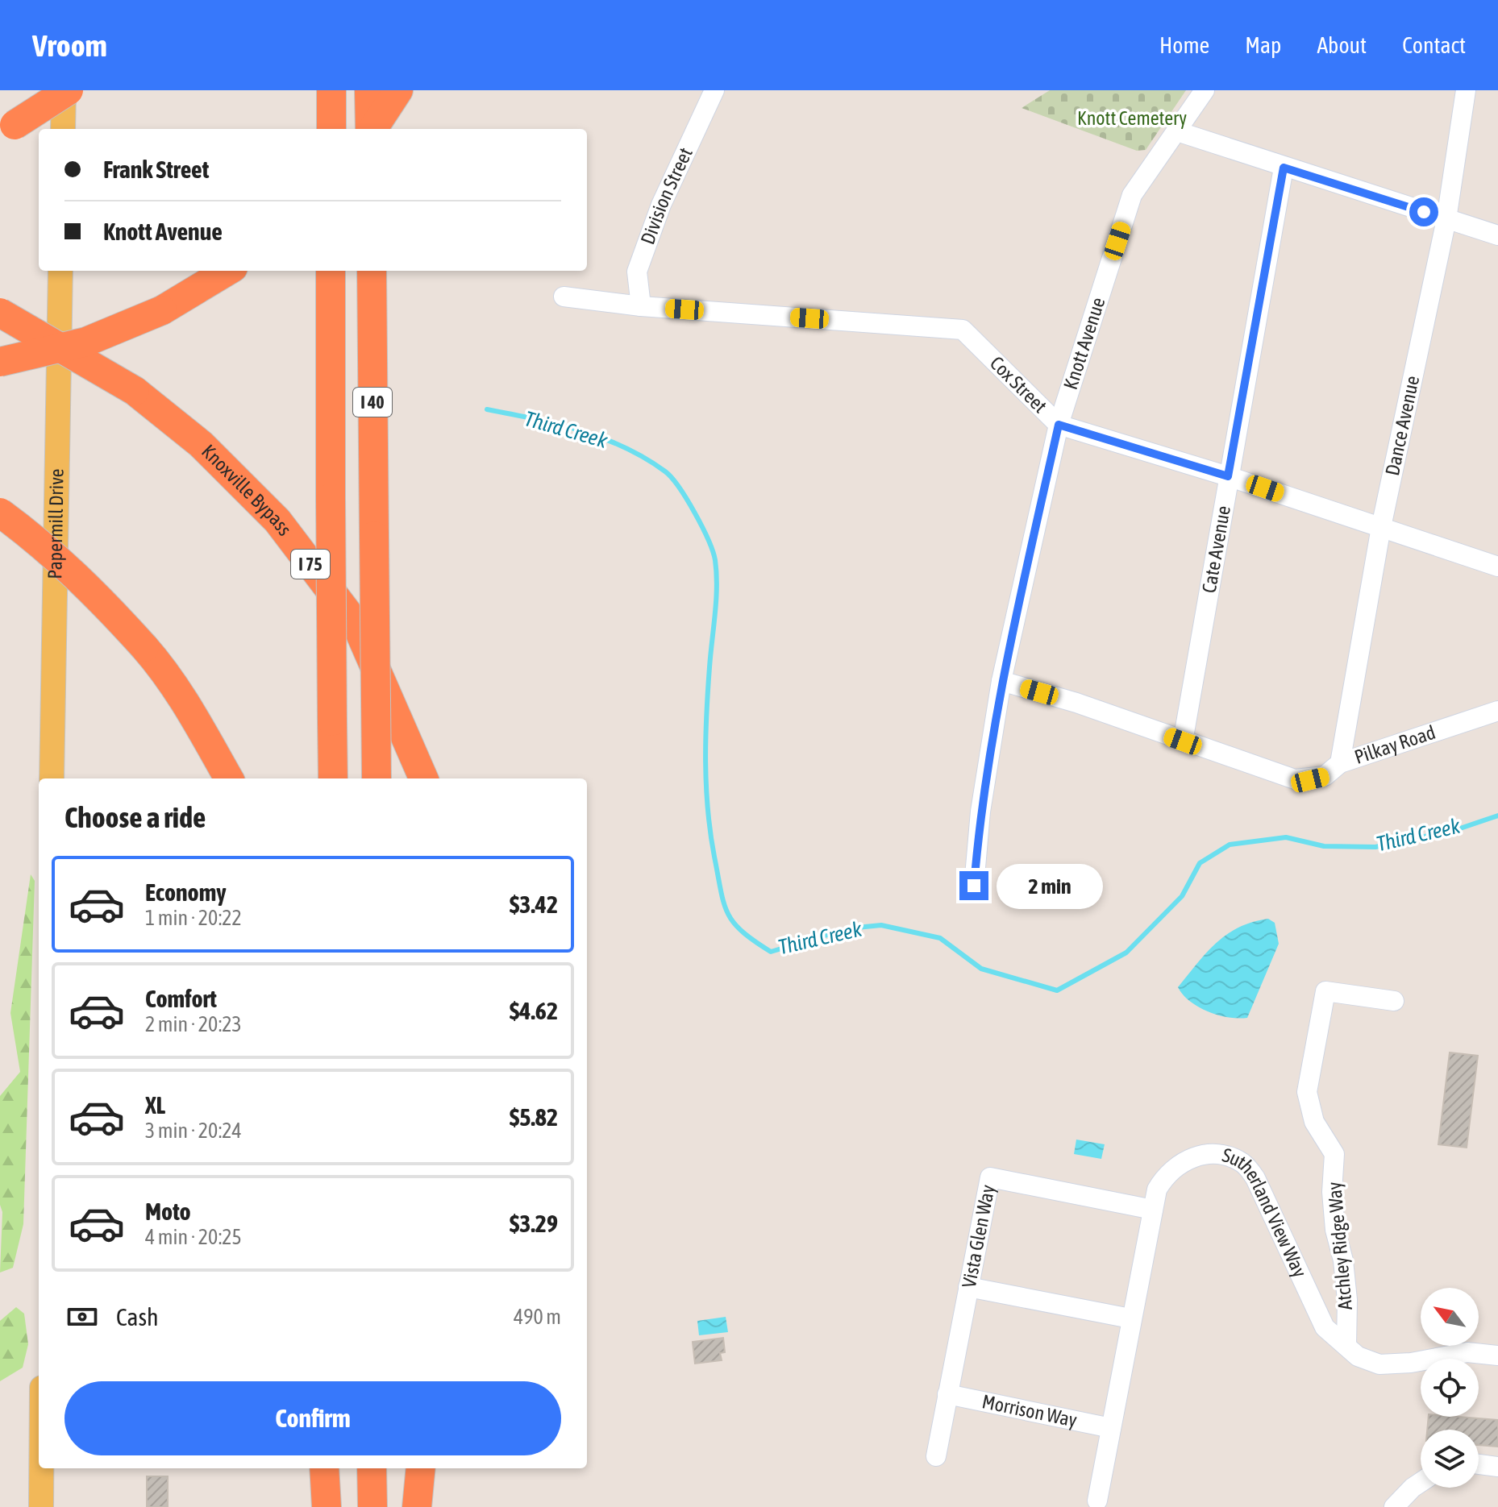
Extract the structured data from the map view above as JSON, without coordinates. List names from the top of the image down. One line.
{"streets":{"highway":["I 40","Knoxville Bypass","I 75"],"main road":["Papermill Drive"],"street":["Division Street","Knott Avenue","Cox Street","Dance Avenue","Cate Avenue","Pilkay Road","Sutherland View Way","Vista Glen Way","Atchley Ridge Way","Morrison Way"]},"crossings":[["Division Street","Cox Street"],["Knott Avenue","Cox Street"],["Knott Avenue","Pilkay Road"],["Cox Street","Dance Avenue"],["Cox Street","Cate Avenue"],["Dance Avenue","Pilkay Road"],["Cate Avenue","Pilkay Road"],["Sutherland View Way","Vista Glen Way"],["Sutherland View Way","Atchley Ridge Way"],["Sutherland View Way","Morrison Way"],["Vista Glen Way","Morrison Way"]],"water":["Third Creek"],"parks":["Knott Cemetery"],"north":"top left","page":{"header":"Vroom","nav":["Home","Map","About","Contact"],"banner":["Frank Street","Knott Avenue"],"heading":"Choose a ride","list":[{"name":"Economy","note":"1 min · 20:22","value":"$3.42"},{"name":"Comfort","note":"2 min · 20:23","value":"$4.62"},{"name":"XL","note":"3 min · 20:24","value":"$5.82"},{"name":"Moto","note":"4 min · 20:25","value":"$3.29"}],"bubble":"2 min","pay":["Cash","490 m"],"buttons":"Confirm"}}
